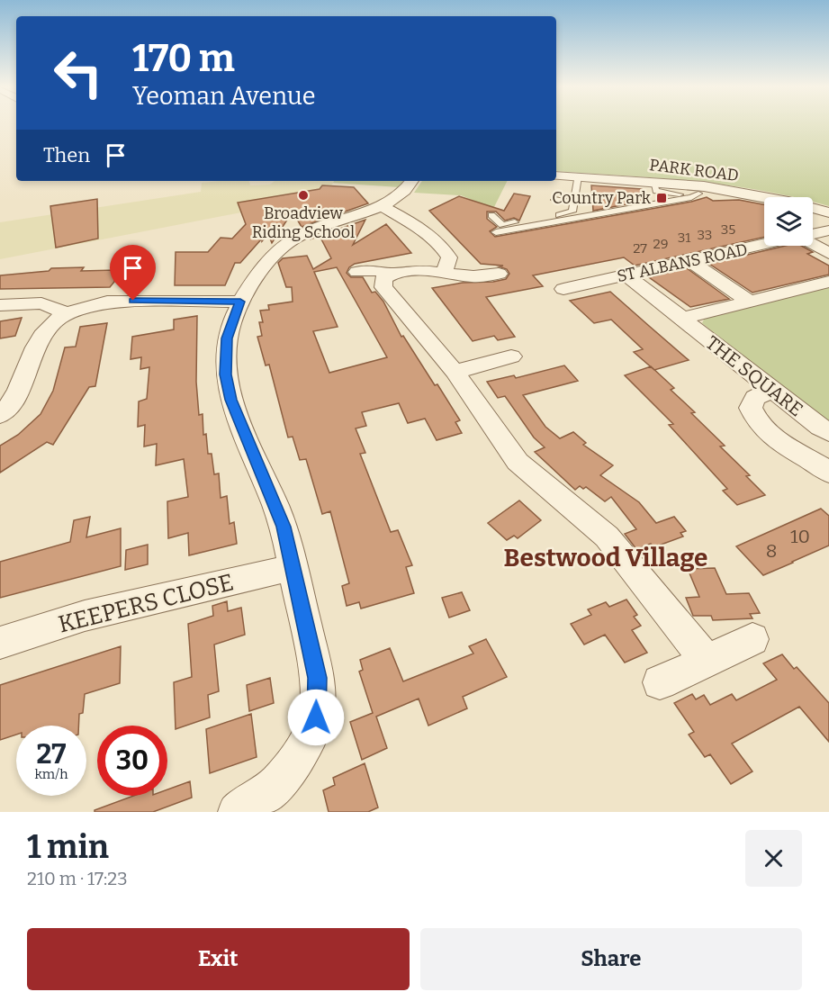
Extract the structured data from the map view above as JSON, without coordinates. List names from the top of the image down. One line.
{"streets":{"street":["PARK ROAD","ST ALBANS ROAD","THE SQUARE","KEEPERS CLOSE"]},"crossings":[["ST ALBANS ROAD","THE SQUARE"]],"districts":["Bestwood Village"],"places":{"other":["Broadview Riding School"],"transit":["Country Park"]},"house_numbers":["35","33","31","29","27","10","8"],"page":{"turn":["170 m","Yeoman Avenue"],"then":"Then","speed":"27 km/h","limit":"30","heading":["1 min","210 m · 17:23"],"buttons":["Exit","Share"]}}
